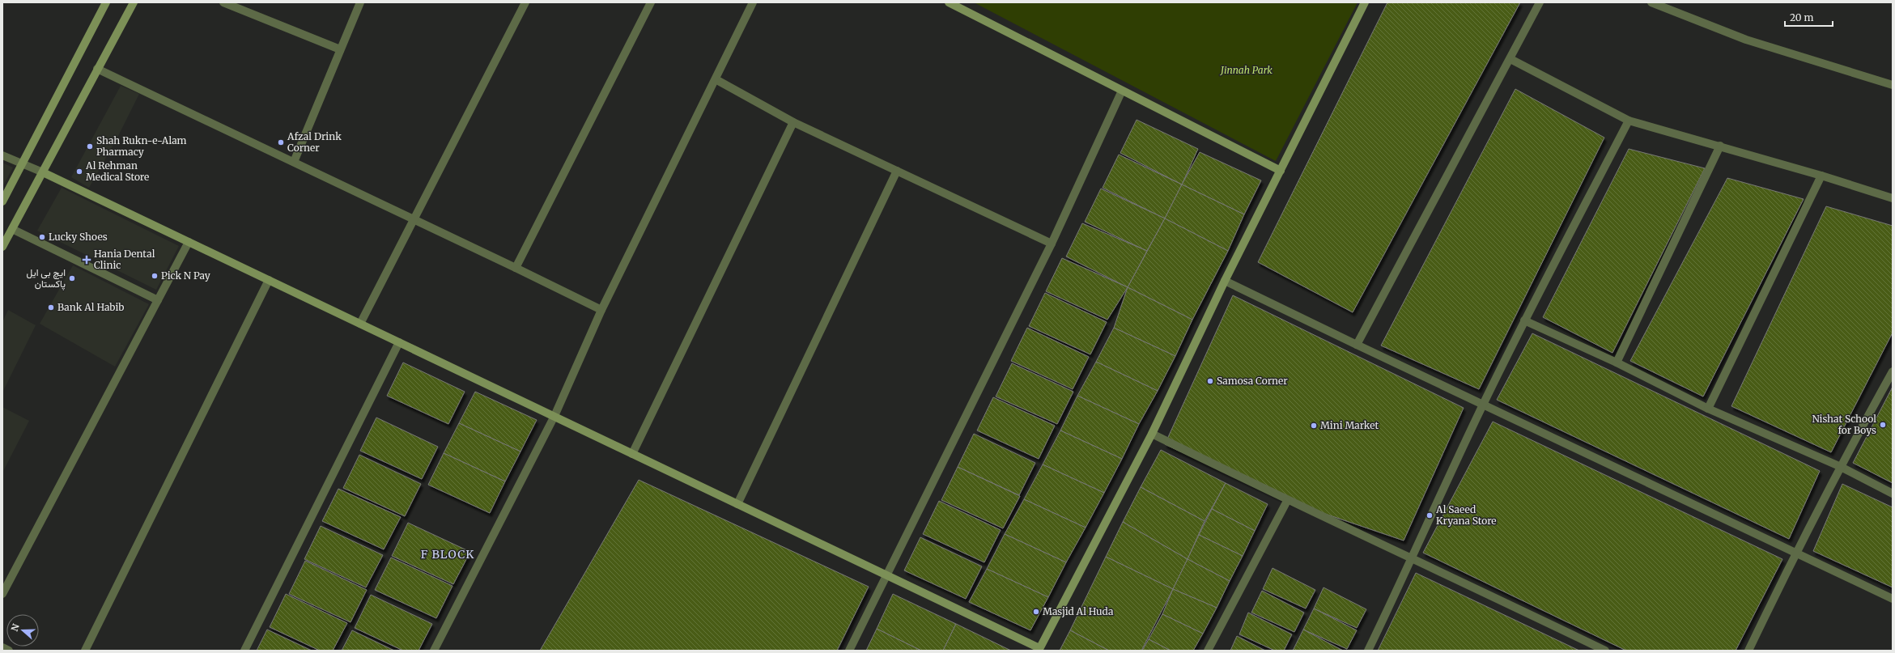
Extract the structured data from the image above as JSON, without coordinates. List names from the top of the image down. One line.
{"districts":["F BLOCK"],"parks":["Jinnah Park"],"places":{"other":["Afzal Drink Corner","Shah Rukn-e-Alam Pharmacy","Al Rehman Medical Store","Lucky Shoes","Pick N Pay","ایچ بی ایل پاکستان","Bank Al Habib","Samosa Corner","Nishat School for Boys","Mini Market","Al Saeed Kryana Store","Masjid Al Huda"],"health":["Hania Dental Clinic"]},"scale_bar":"20 m","north":"left"}
